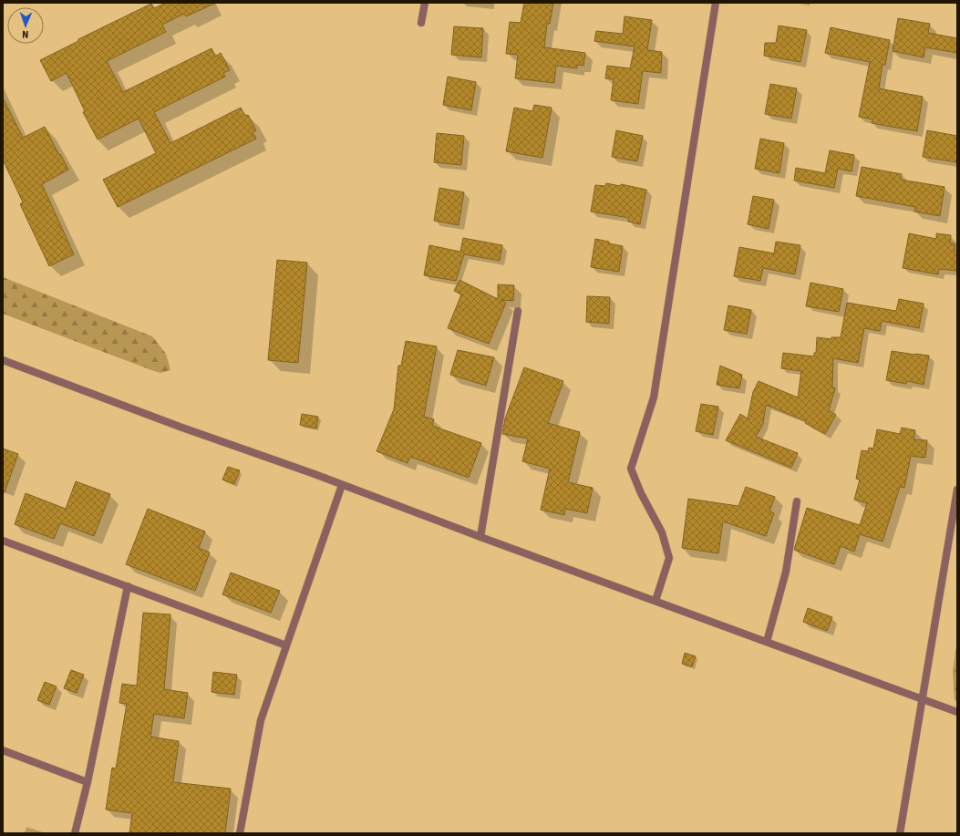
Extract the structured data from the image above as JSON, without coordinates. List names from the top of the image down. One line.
{"north":"bottom"}
